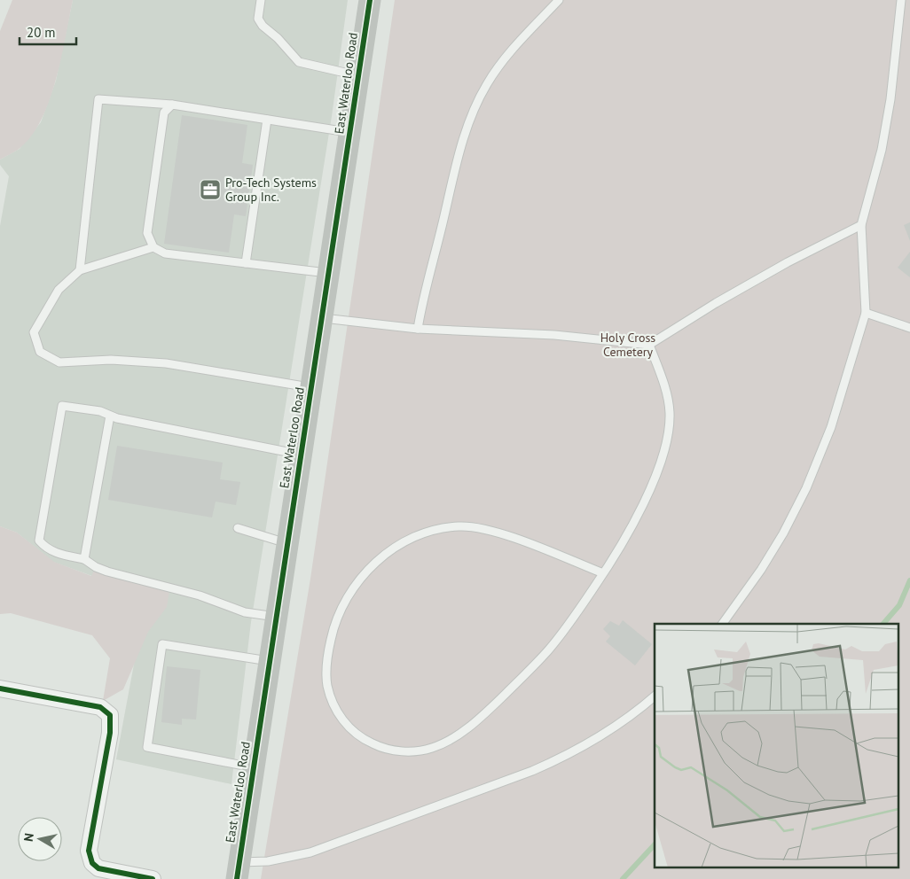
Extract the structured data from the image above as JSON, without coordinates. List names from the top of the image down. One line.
{"streets":{"main road":["East Waterloo Road"]},"parks":["Holy Cross Cemetery"],"places":{"office":["Pro-Tech Systems Group Inc."]},"scale_bar":"20 m","north":"left"}
